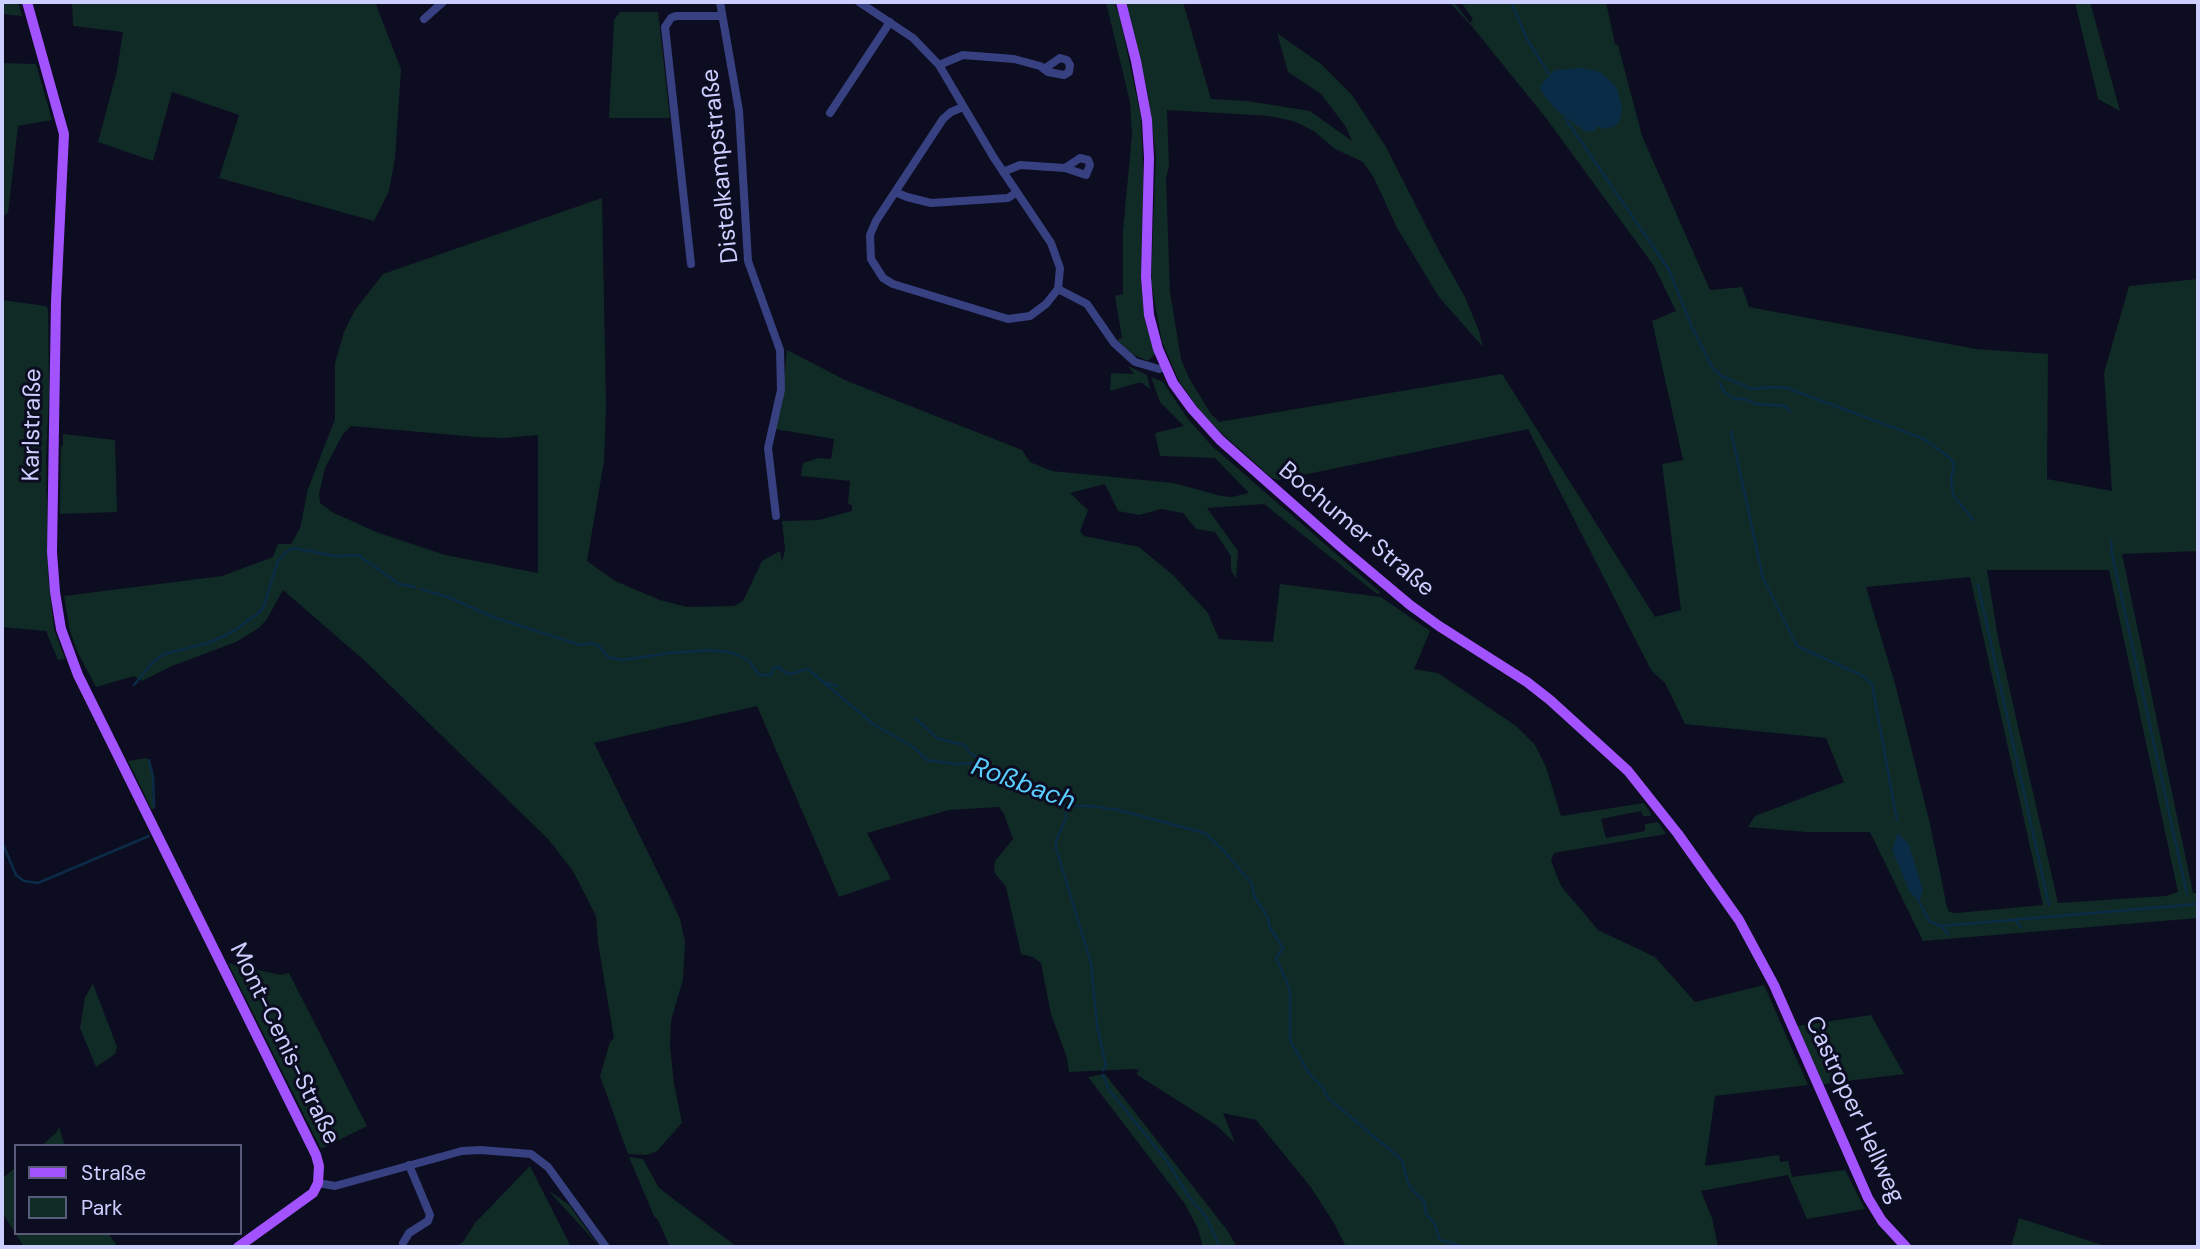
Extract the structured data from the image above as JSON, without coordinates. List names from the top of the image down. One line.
{"streets":{"main road":["Karlstraße","Bochumer Straße","Mont-Cenis-Straße","Castroper Hellweg"],"street":["Distelkampstraße"]},"crossings":[["Karlstraße","Mont-Cenis-Straße"],["Bochumer Straße","Castroper Hellweg"]],"water":["Roßbach"],"legend":["Straße","Park"]}
